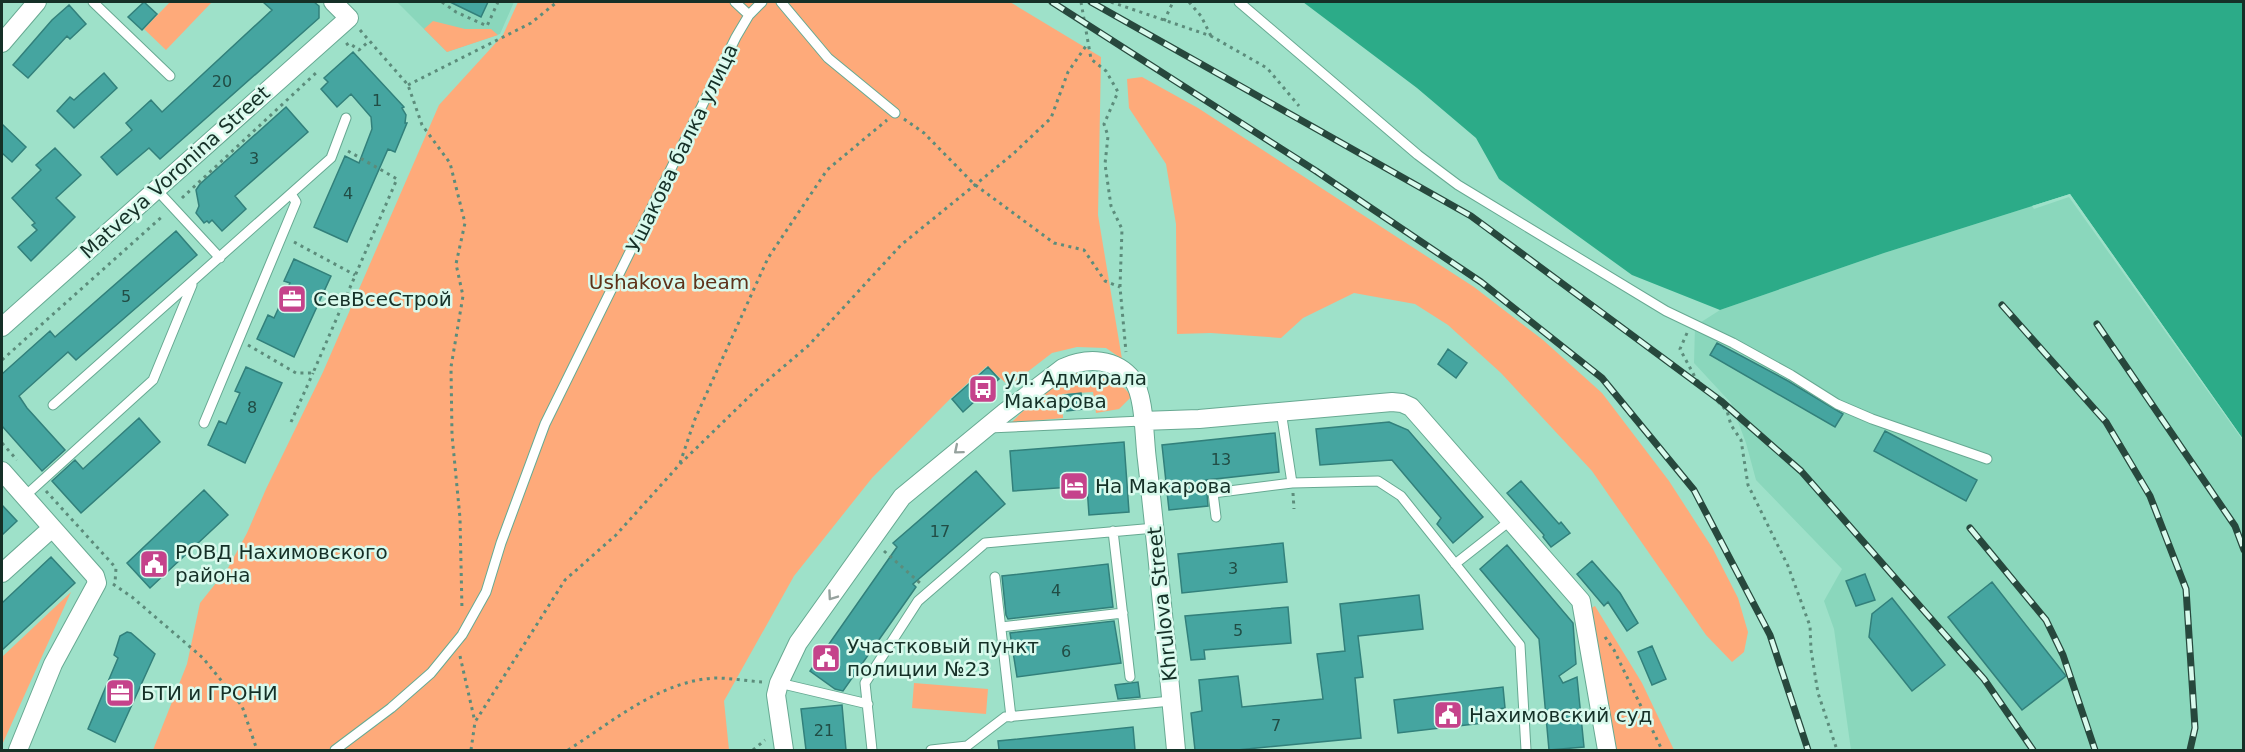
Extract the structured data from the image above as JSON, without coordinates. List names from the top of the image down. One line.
{"streets":{"street":["Matveya Voronina Street","Khrulova Street"],"lane":["Ушакова балка улица"]},"parks":["Ushakova beam"],"places":{"office":["СевВсеСтрой","БТИ и ГРОНИ"],"bus stop":["ул. Адмирала Макарова"],"hotel":["На Макарова"],"public building":["РОВД Нахимовского района","Участковый пункт полиции №23","Нахимовский суд"]},"house_numbers":["20","1","3","4","5","8","13","17","3","4","5","6","7","21"]}
